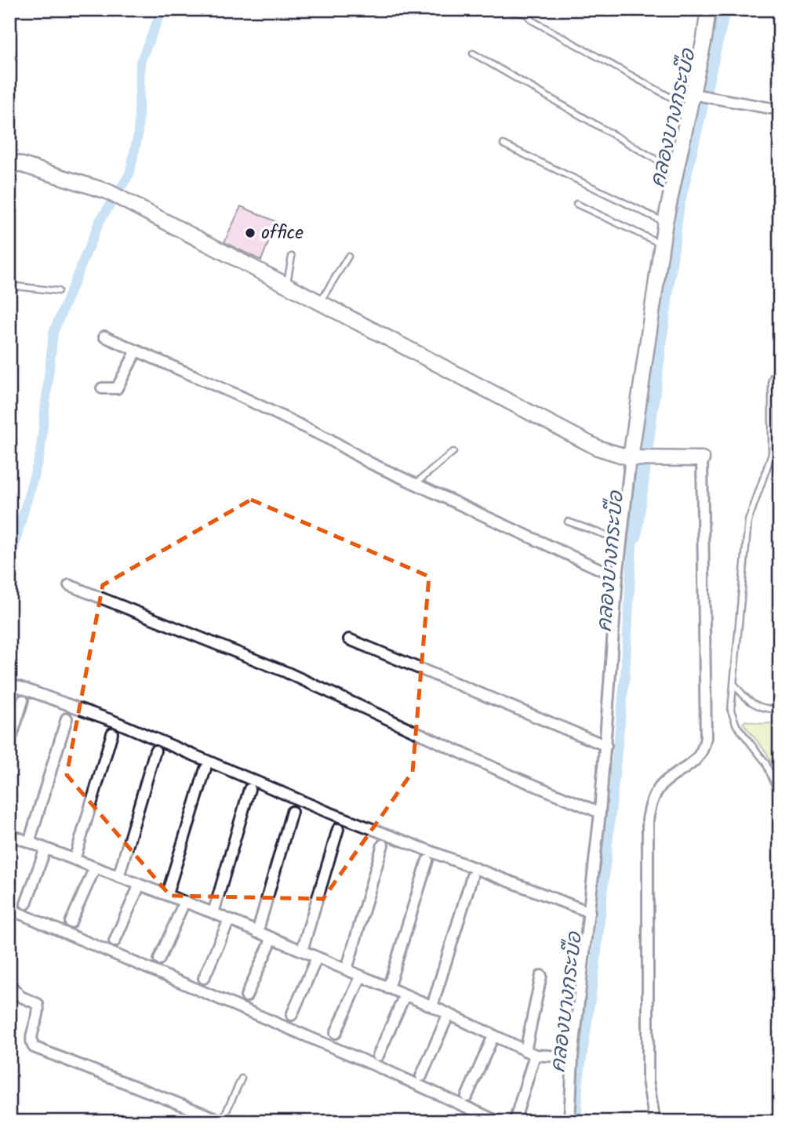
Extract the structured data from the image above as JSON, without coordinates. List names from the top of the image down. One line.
{"water":["คลองบางกระบือ"],"places":["office"]}
